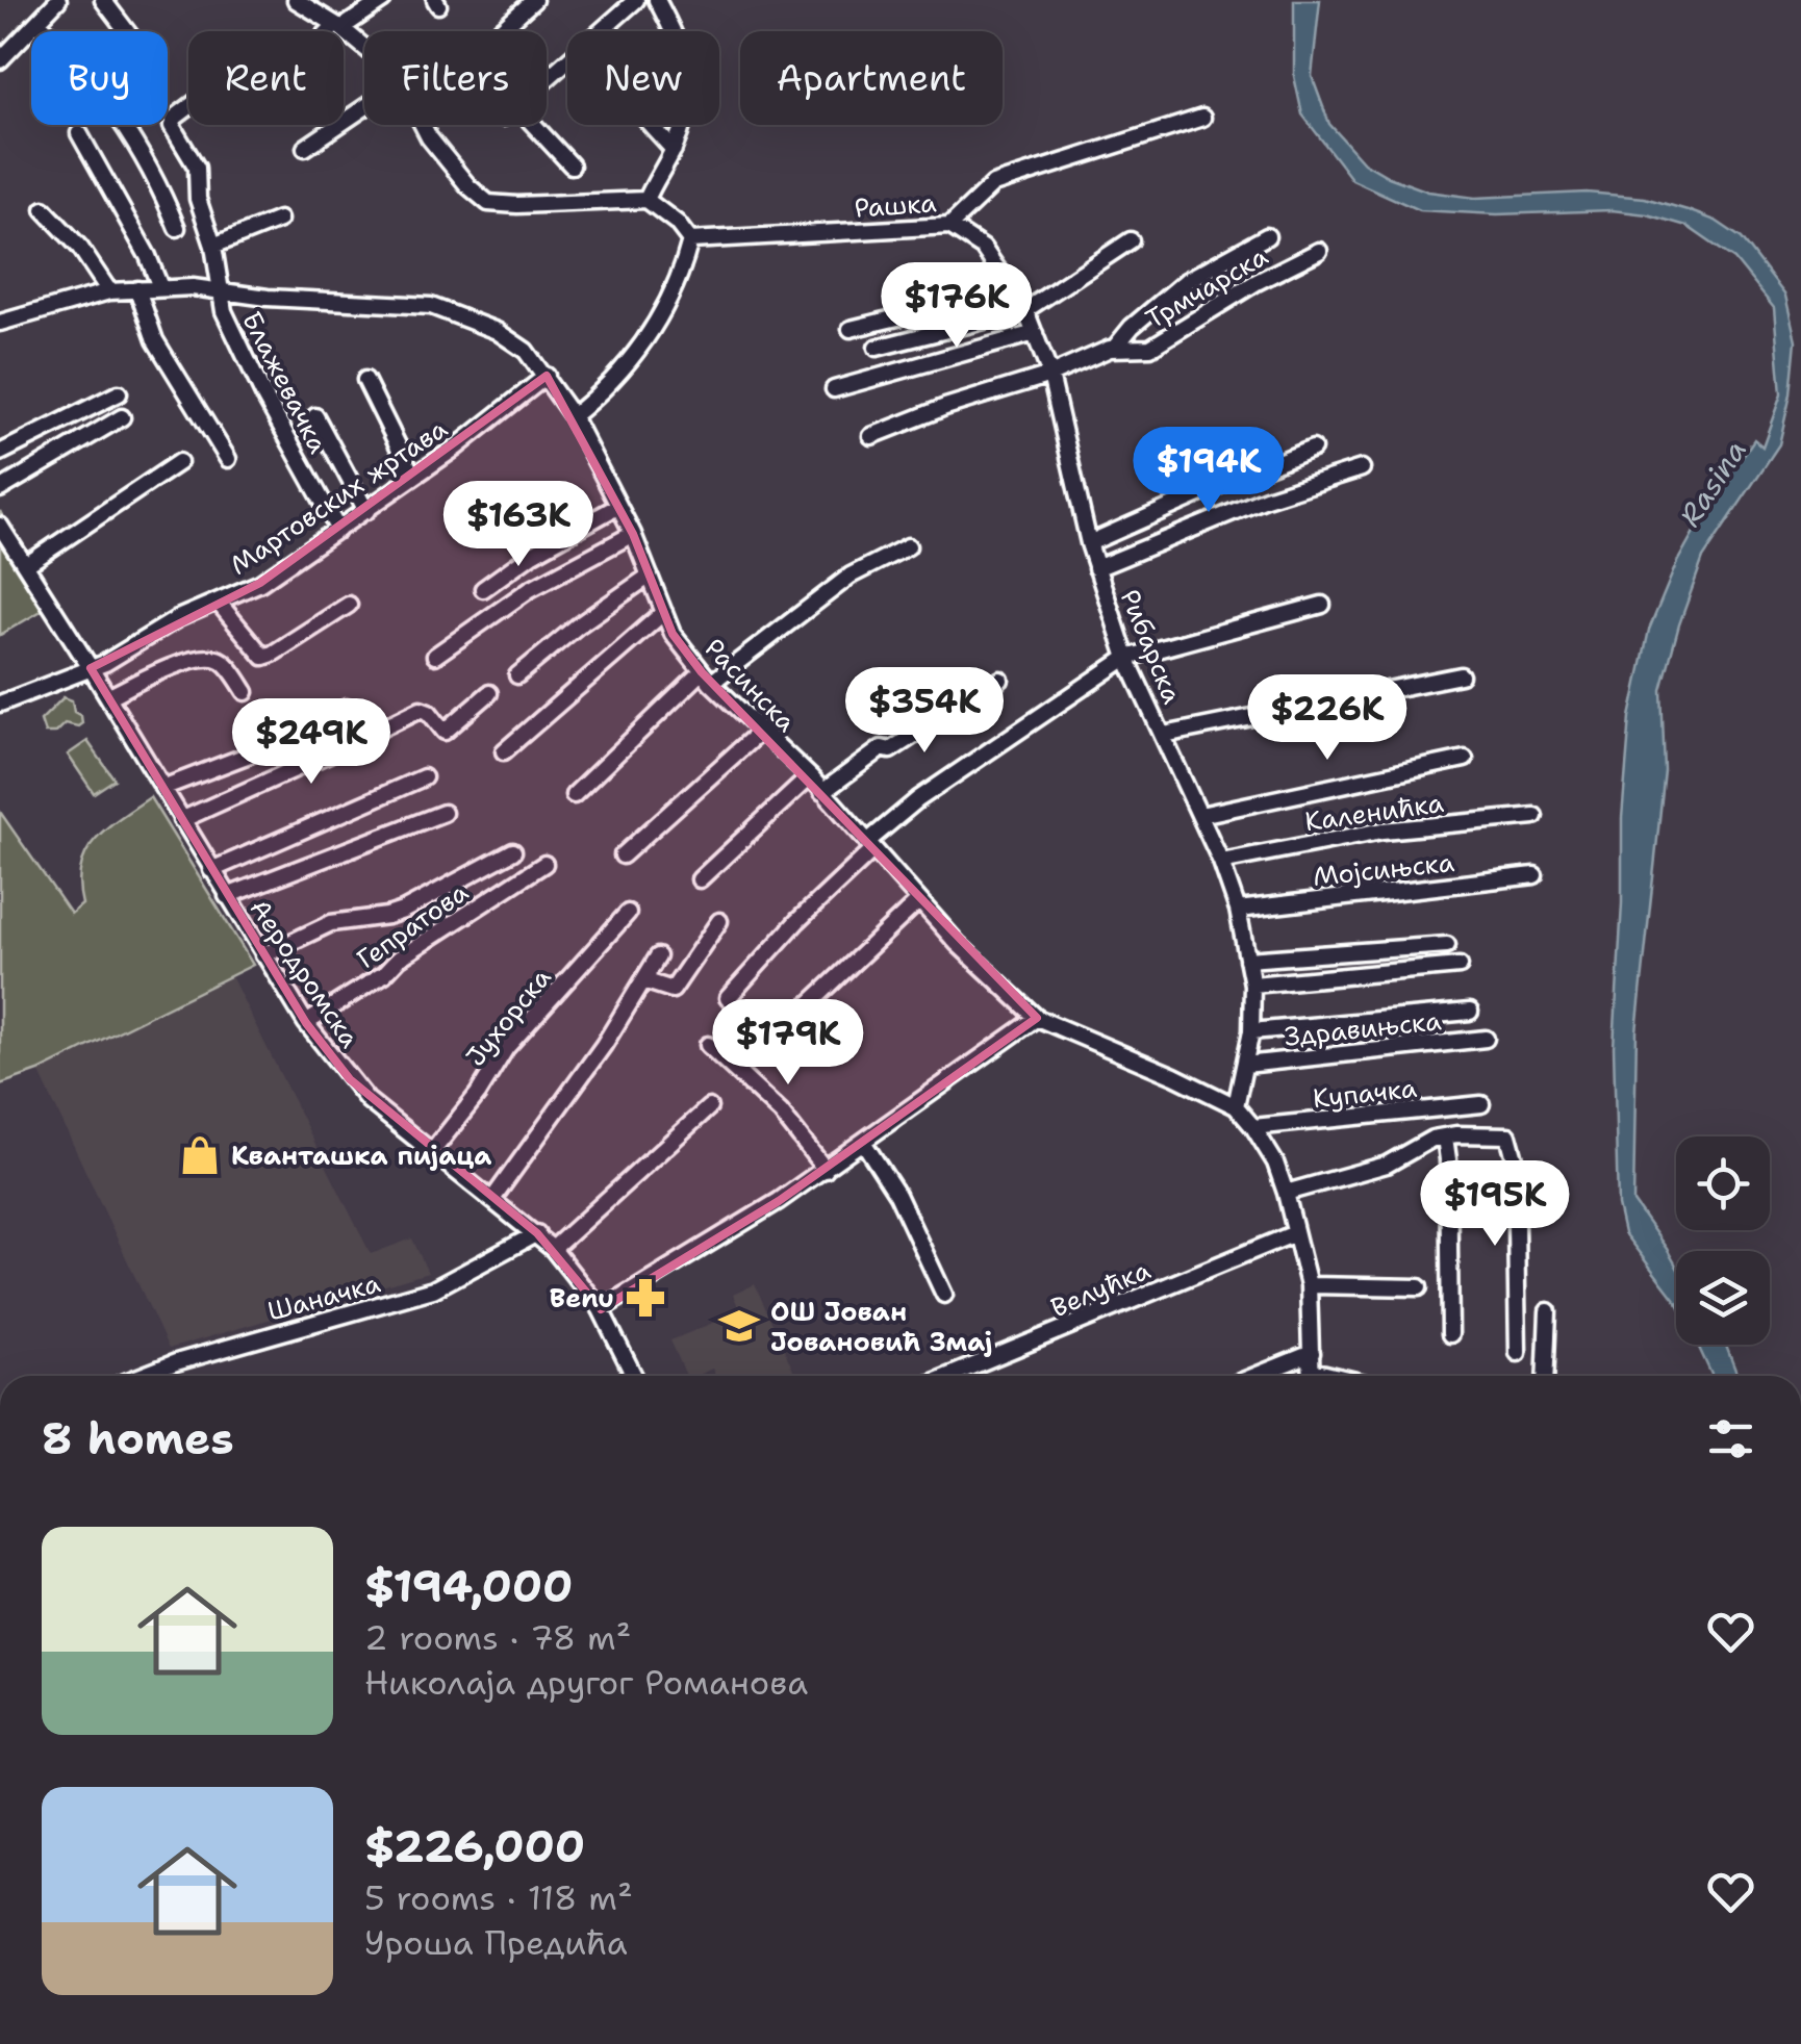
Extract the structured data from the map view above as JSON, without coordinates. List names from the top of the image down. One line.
{"streets":{"street":["Рашка","Трмчарска","Блажевачка","Мартовских жртава","Рибарска","Расинска","Каленићка","Мојсињска","Гепратова","Аеродромска","Јухорска","Здравињска","Купачка","Велућка","Шаначка"]},"crossings":[["Рашка","Рибарска"],["Трмчарска","Рибарска"],["Блажевачка","Мартовских жртава"],["Блажевачка","Расинска"],["Мартовских жртава","Расинска"],["Мартовских жртава","Аеродромска"],["Рибарска","Расинска"],["Рибарска","Каленићка"],["Рибарска","Мојсињска"],["Рибарска","Здравињска"],["Расинска","Купачка"],["Расинска","Велућка"],["Гепратова","Аеродромска"],["Аеродромска","Јухорска"],["Аеродромска","Шаначка"]],"water":["Rasina"],"places":{"shop":["Кванташка пијаца"],"pharmacy":["Benu"],"school or university":["ОШ Јован Јовановић Змај"]},"page":{"chip":["Buy","Rent","Filters","New","Apartment"],"price":["$176K","$194K","$163K","$354K","$226K","$249K","$179K","$195K"],"heading":"8 homes","list":[{"name":"$194,000","note":"2 rooms · 78 m² · Николаја другог Романова"},{"name":"$226,000","note":"5 rooms · 118 m² · Уроша Предића"}]}}
